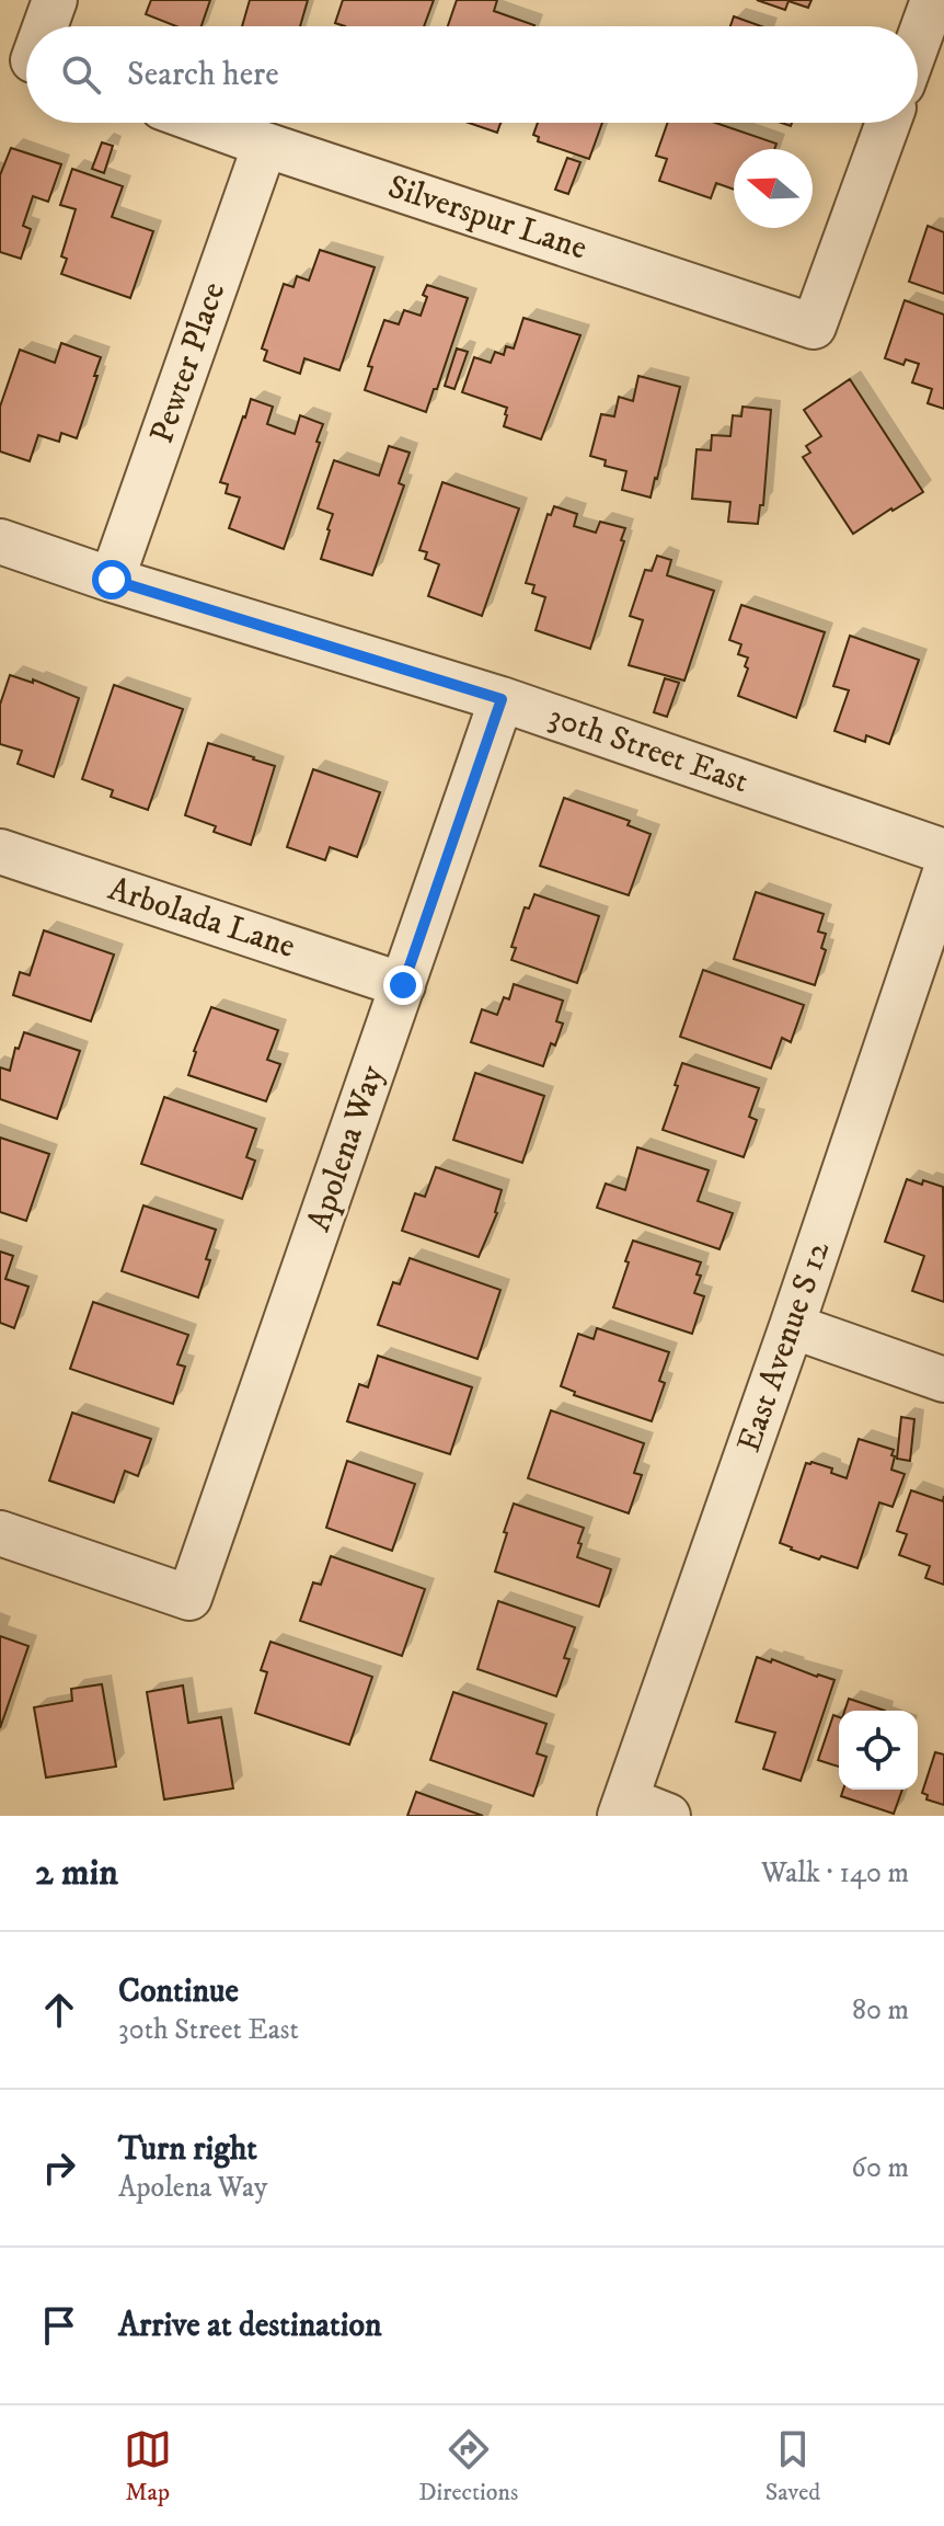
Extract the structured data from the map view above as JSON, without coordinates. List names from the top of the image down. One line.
{"streets":{"street":["Silverspur Lane","Pewter Place","30th Street East","Arbolada Lane","Apolena Way","East Avenue S 12"]},"crossings":[["Silverspur Lane","Pewter Place"],["Pewter Place","30th Street East"],["30th Street East","Apolena Way"],["Arbolada Lane","Apolena Way"]],"north":"left","page":{"search":"Search here","heading":["2 min","Walk · 140 m"],"list":[["Continue","30th Street East","80 m"],["Turn right","Apolena Way","60 m"],"Arrive at destination"],"nav":["Map","Directions","Saved"]}}
